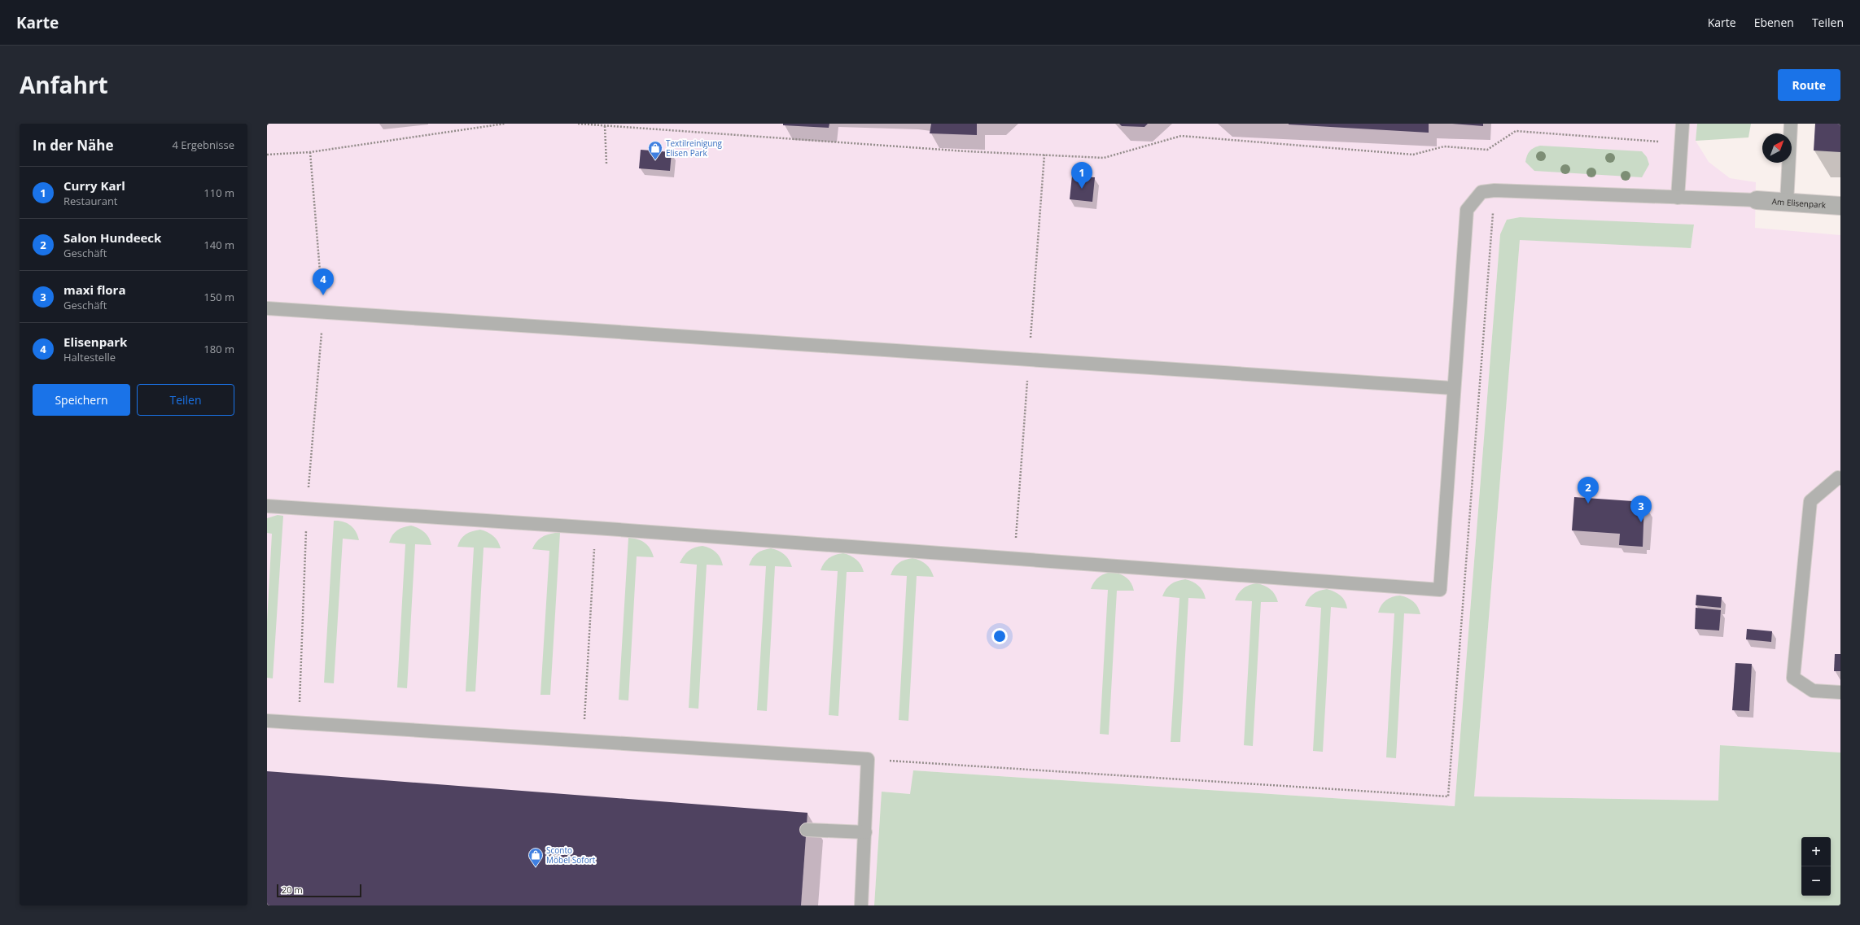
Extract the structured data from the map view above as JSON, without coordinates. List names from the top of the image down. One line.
{"streets":{"street":["Am Elisenpark"]},"places":{"shop":["Textilreinigung Elisen Park","Sconto Möbel Sofort"]},"scale_bar":"20 m","north":"top right","page":{"header":"Karte","nav":["Karte","Ebenen","Teilen"],"title":"Anfahrt","buttons":["Route",["Speichern","Teilen"]],"heading":["In der Nähe","4 Ergebnisse"],"pins":["1","4","2","3"],"list":[{"mark":"1","name":"Curry Karl","note":"Restaurant","value":"110 m"},{"mark":"2","name":"Salon Hundeeck","note":"Geschäft","value":"140 m"},{"mark":"3","name":"maxi flora","note":"Geschäft","value":"150 m"},{"mark":"4","name":"Elisenpark","note":"Haltestelle","value":"180 m"}],"map_buttons":["+","−"],"scale":"20 m"}}
